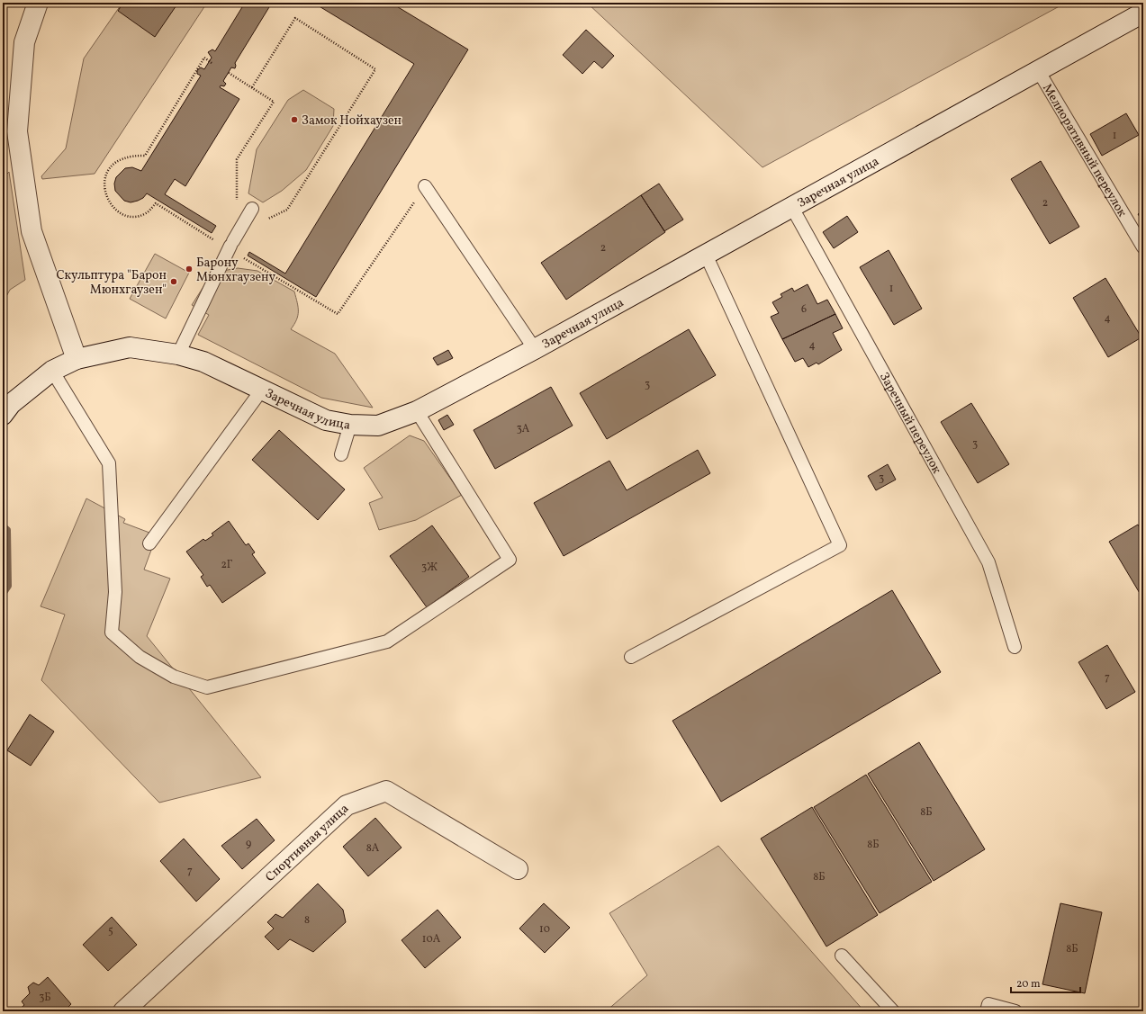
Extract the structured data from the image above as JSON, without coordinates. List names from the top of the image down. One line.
{"streets":{"main road":["Заречная улица","Спортивная улица"],"lane":["Мелиоративный переулок","Заречный переулок"]},"crossings":[["Мелиоративный переулок","Заречная улица"],["Заречная улица","Заречный переулок"]],"places":["Замок Нойхаузен","Барону Мюнхгаузену","Скульптура \"Барон Мюнхгаузен\""],"house_numbers":["1","2","2","1","6","4","4","3","3А","3","3","2Г","3Ж","7","8Б","9","8Б","8А","7","8Б","8","10","5","10А","8Б","3Б"],"scale_bar":"20 m"}
